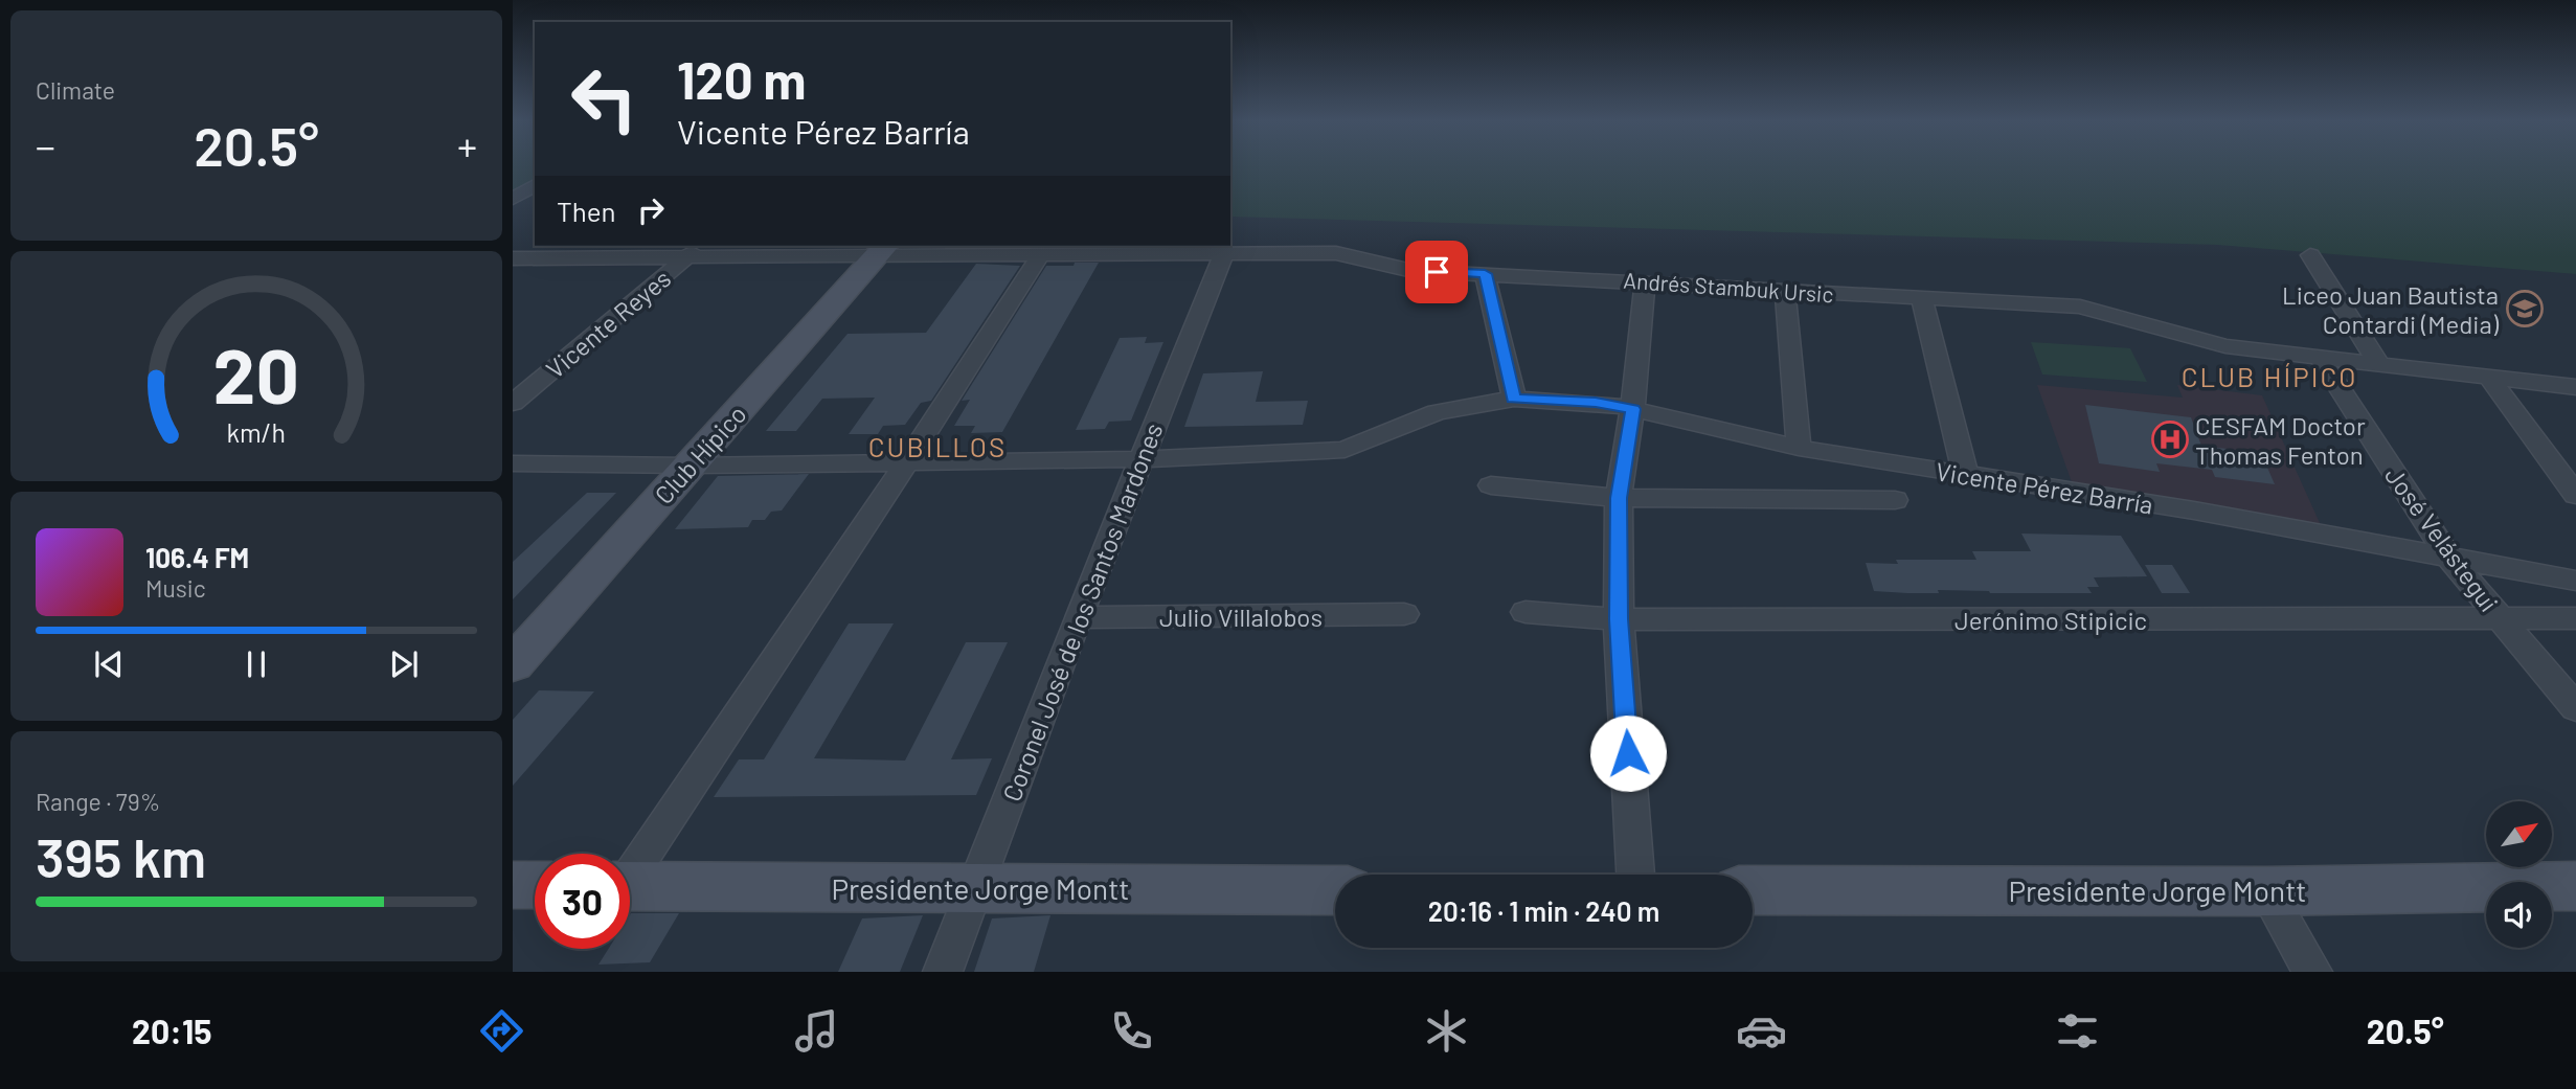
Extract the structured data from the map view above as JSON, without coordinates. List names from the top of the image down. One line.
{"streets":{"main road":["Club Hípico","Presidente Jorge Montt"],"street":["Andrés Stambuk Ursic","Vicente Reyes","Vicente Pérez Barría","José Velástegui","Coronel José de los Santos Mardones","Julio Villalobos","Jerónimo Stipicic"]},"crossings":[["Andrés Stambuk Ursic","Vicente Reyes"],["Andrés Stambuk Ursic","Club Hípico"],["Andrés Stambuk Ursic","José Velástegui"],["Andrés Stambuk Ursic","Coronel José de los Santos Mardones"],["Club Hípico","Vicente Pérez Barría"],["Vicente Pérez Barría","José Velástegui"],["Vicente Pérez Barría","Coronel José de los Santos Mardones"],["José Velástegui","Jerónimo Stipicic"],["Coronel José de los Santos Mardones","Julio Villalobos"],["Coronel José de los Santos Mardones","Presidente Jorge Montt"]],"districts":["CLUB HÍPICO","CUBILLOS"],"places":{"school or university":["Liceo Juan Bautista Contardi (Media)"],"hospital":["CESFAM Doctor Thomas Fenton"]},"north":"top right","page":{"tile":["Climate",["Range · 79%","395 km"]],"turn":["120 m","Vicente Pérez Barría"],"heat":["−","20.5°","+"],"then":"Then","song":["106.4 FM","Music"],"limit":"30","trip":"20:16 · 1 min · 240 m","tabs":["20:15","20.5°"],"gauge":["20","km/h"]}}
